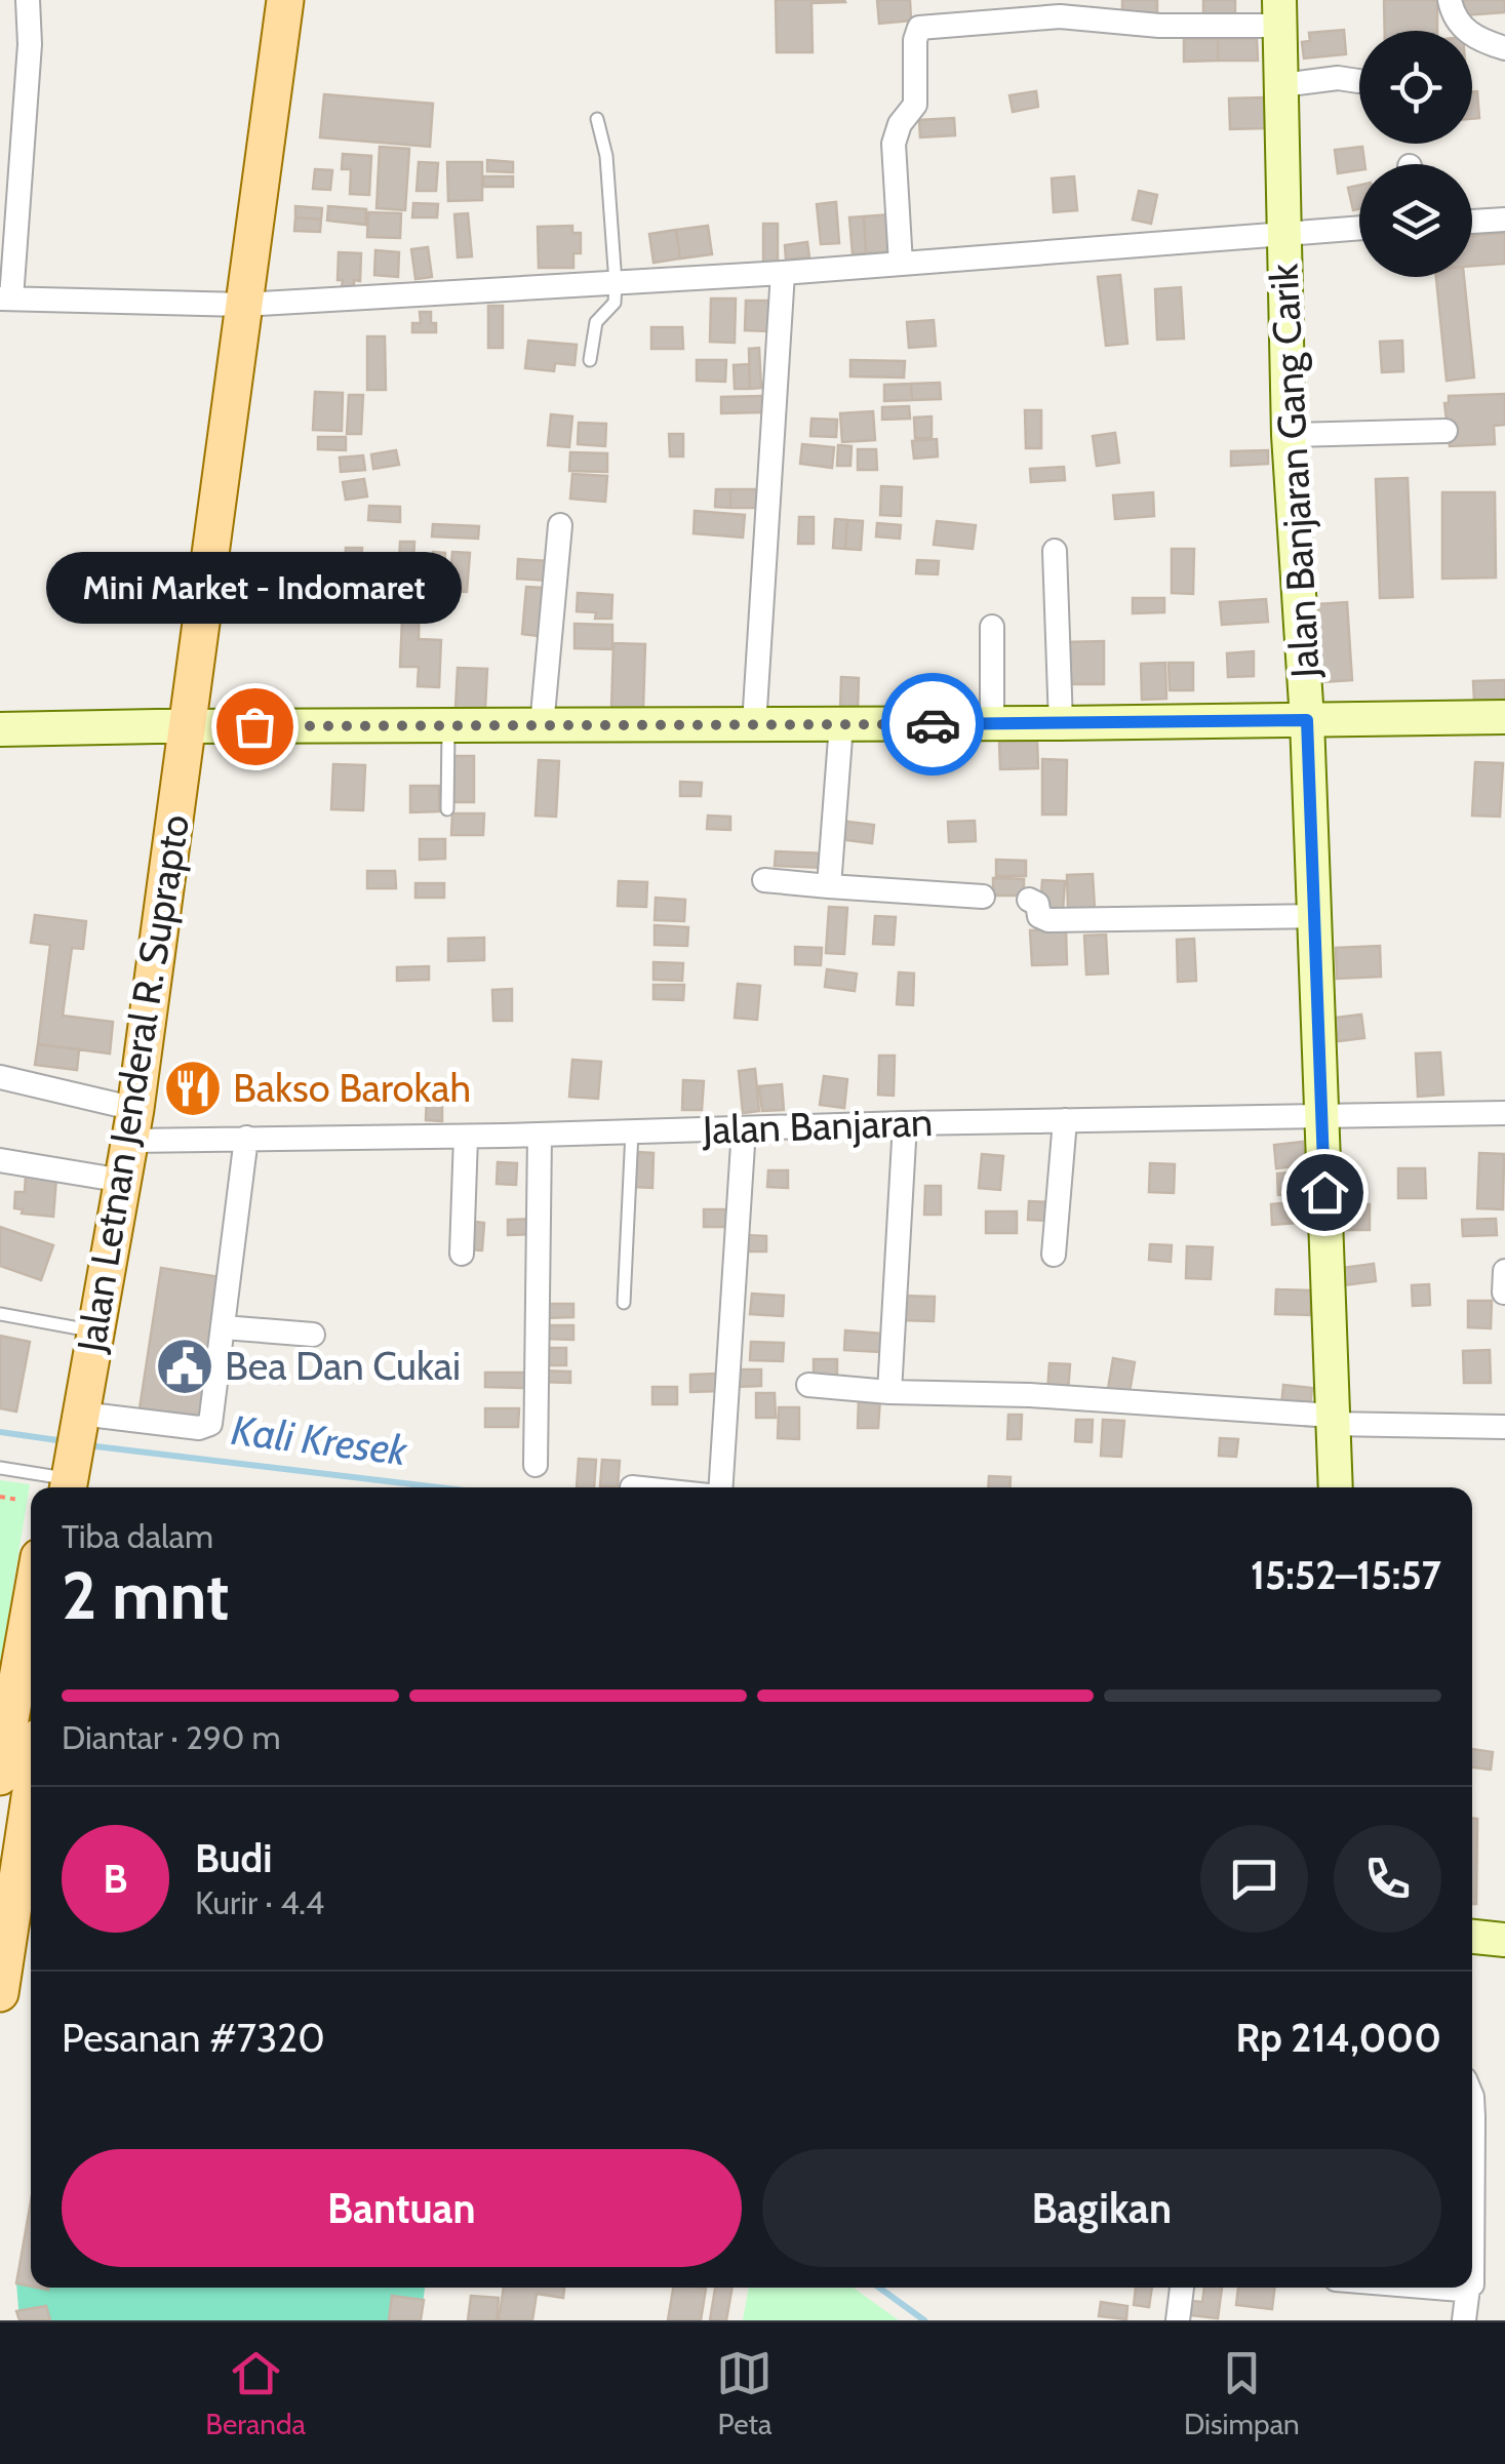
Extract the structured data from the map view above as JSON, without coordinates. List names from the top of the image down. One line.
{"streets":{"main road":["Jalan Letnan Jenderal R. Suprapto"],"street":["Jalan Banjaran Gang Carik","Jalan Banjaran"]},"crossings":[["Jalan Banjaran Gang Carik","Jalan Banjaran"],["Jalan Letnan Jenderal R. Suprapto","Jalan Banjaran"]],"water":["Kali Kresek"],"places":{"other":["Mini Market - Indomaret"],"restaurant":["Bakso Barokah"],"public building":["Bea Dan Cukai"]},"page":{"bubble":"Mini Market - Indomaret","heading":["2 mnt","Tiba dalam","15:52–15:57"],"panel":["Budi","Kurir · 4.4","Pesanan #7320","Rp 214,000"],"bar":"Diantar · 290 m","round":"B","buttons":["Bantuan","Bagikan"],"tabs":["Beranda","Peta","Disimpan"]}}
